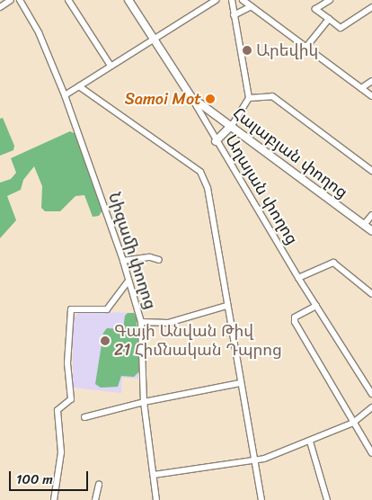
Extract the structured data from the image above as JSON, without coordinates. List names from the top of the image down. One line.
{"streets":{"main road":["Հալաբյան փողոց","Աղայան փողոց"],"street":["Նիզամի փողոց"]},"crossings":[["Հալաբյան փողոց","Աղայան փողոց"]],"places":["Արեվիկ","Samoi Mot","Գայի Անվան Թիվ 21 Հիմնական Դպրոց"],"scale_bar":"100 m"}
